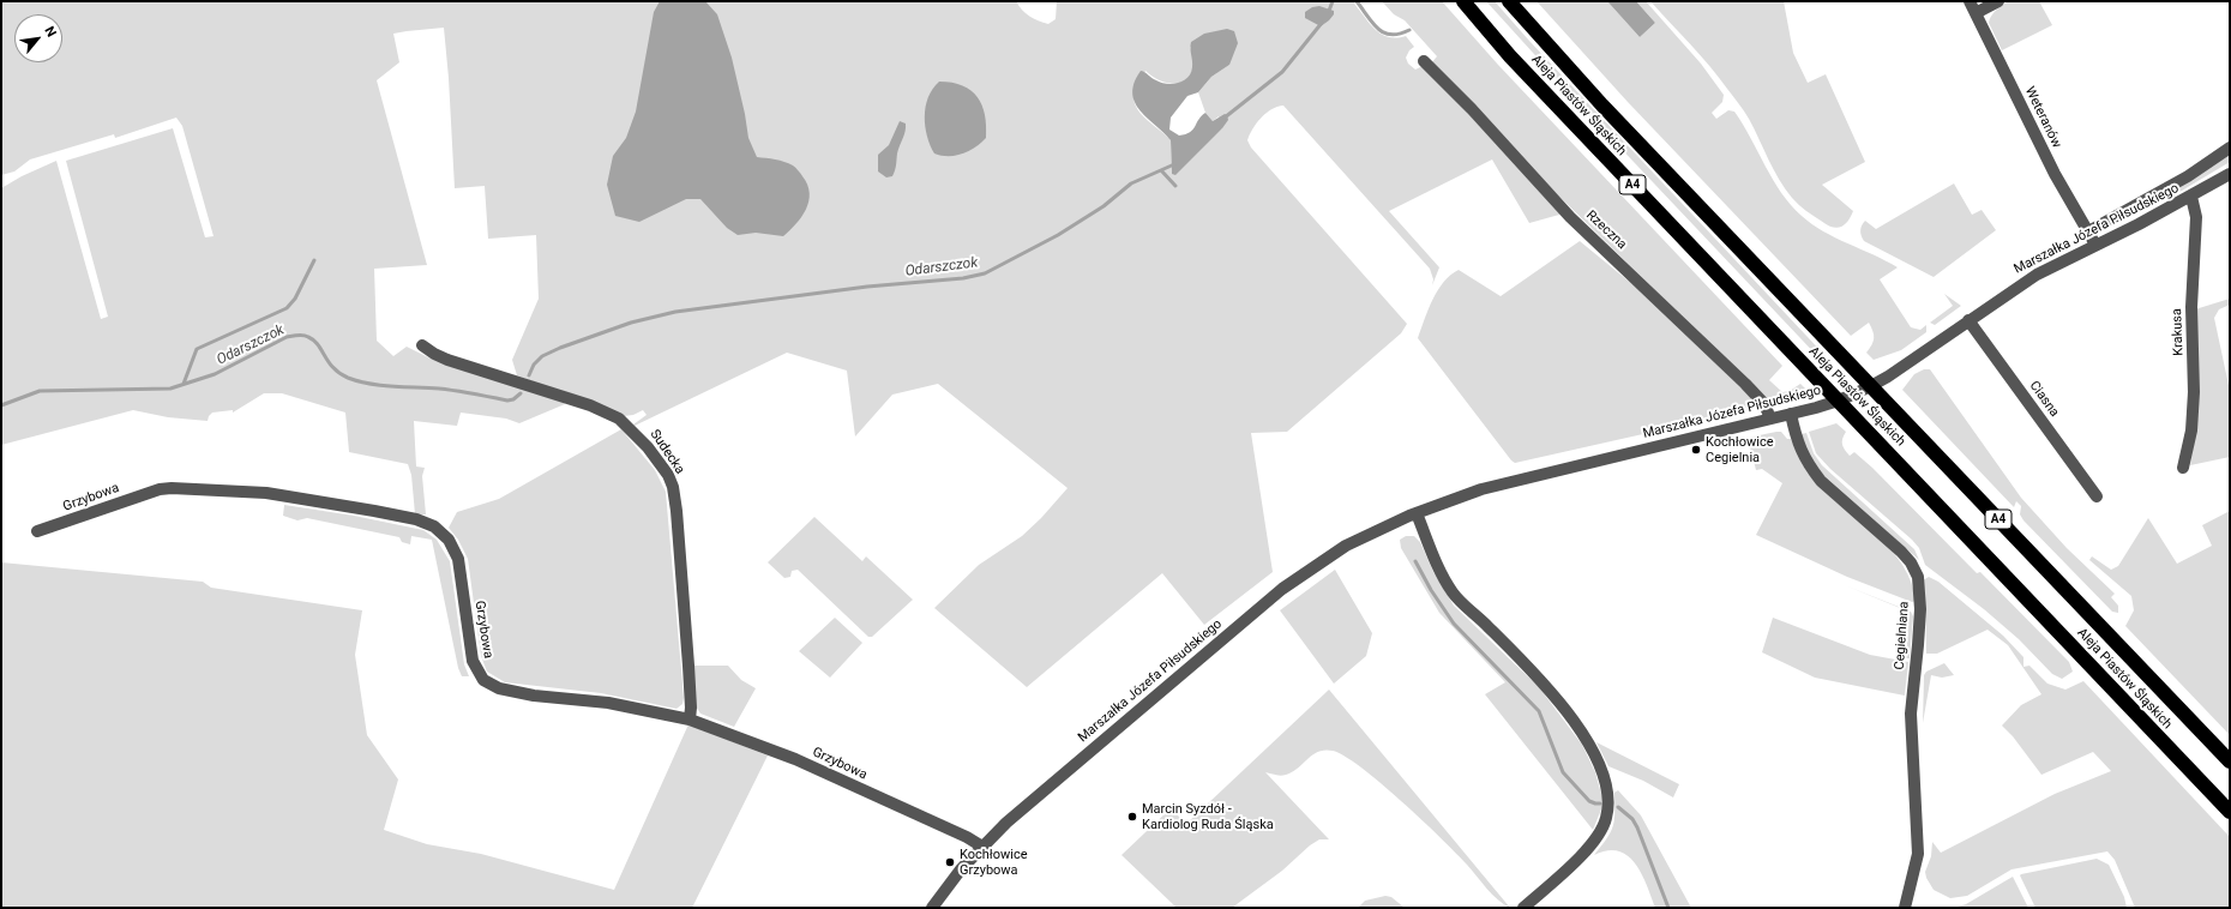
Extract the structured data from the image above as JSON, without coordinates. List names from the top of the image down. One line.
{"streets":{"highway":["Aleja Piastów Śląskich","A4"],"street":["Weteranów","Marszałka Józefa Piłsudskiego","Rzeczna","Krakusa","Ciasna","Sudecka","Grzybowa","Cegielniana"]},"crossings":[["Weteranów","Marszałka Józefa Piłsudskiego"],["Marszałka Józefa Piłsudskiego","Rzeczna"],["Marszałka Józefa Piłsudskiego","Krakusa"],["Marszałka Józefa Piłsudskiego","Ciasna"],["Marszałka Józefa Piłsudskiego","Grzybowa"],["Marszałka Józefa Piłsudskiego","Cegielniana"],["Sudecka","Grzybowa"]],"water":["Odarszczok"],"places":["Kochłowice Cegielnia","Marcin Syzdół - Kardiolog Ruda Śląska","Kochłowice Grzybowa"],"north":"top right"}
